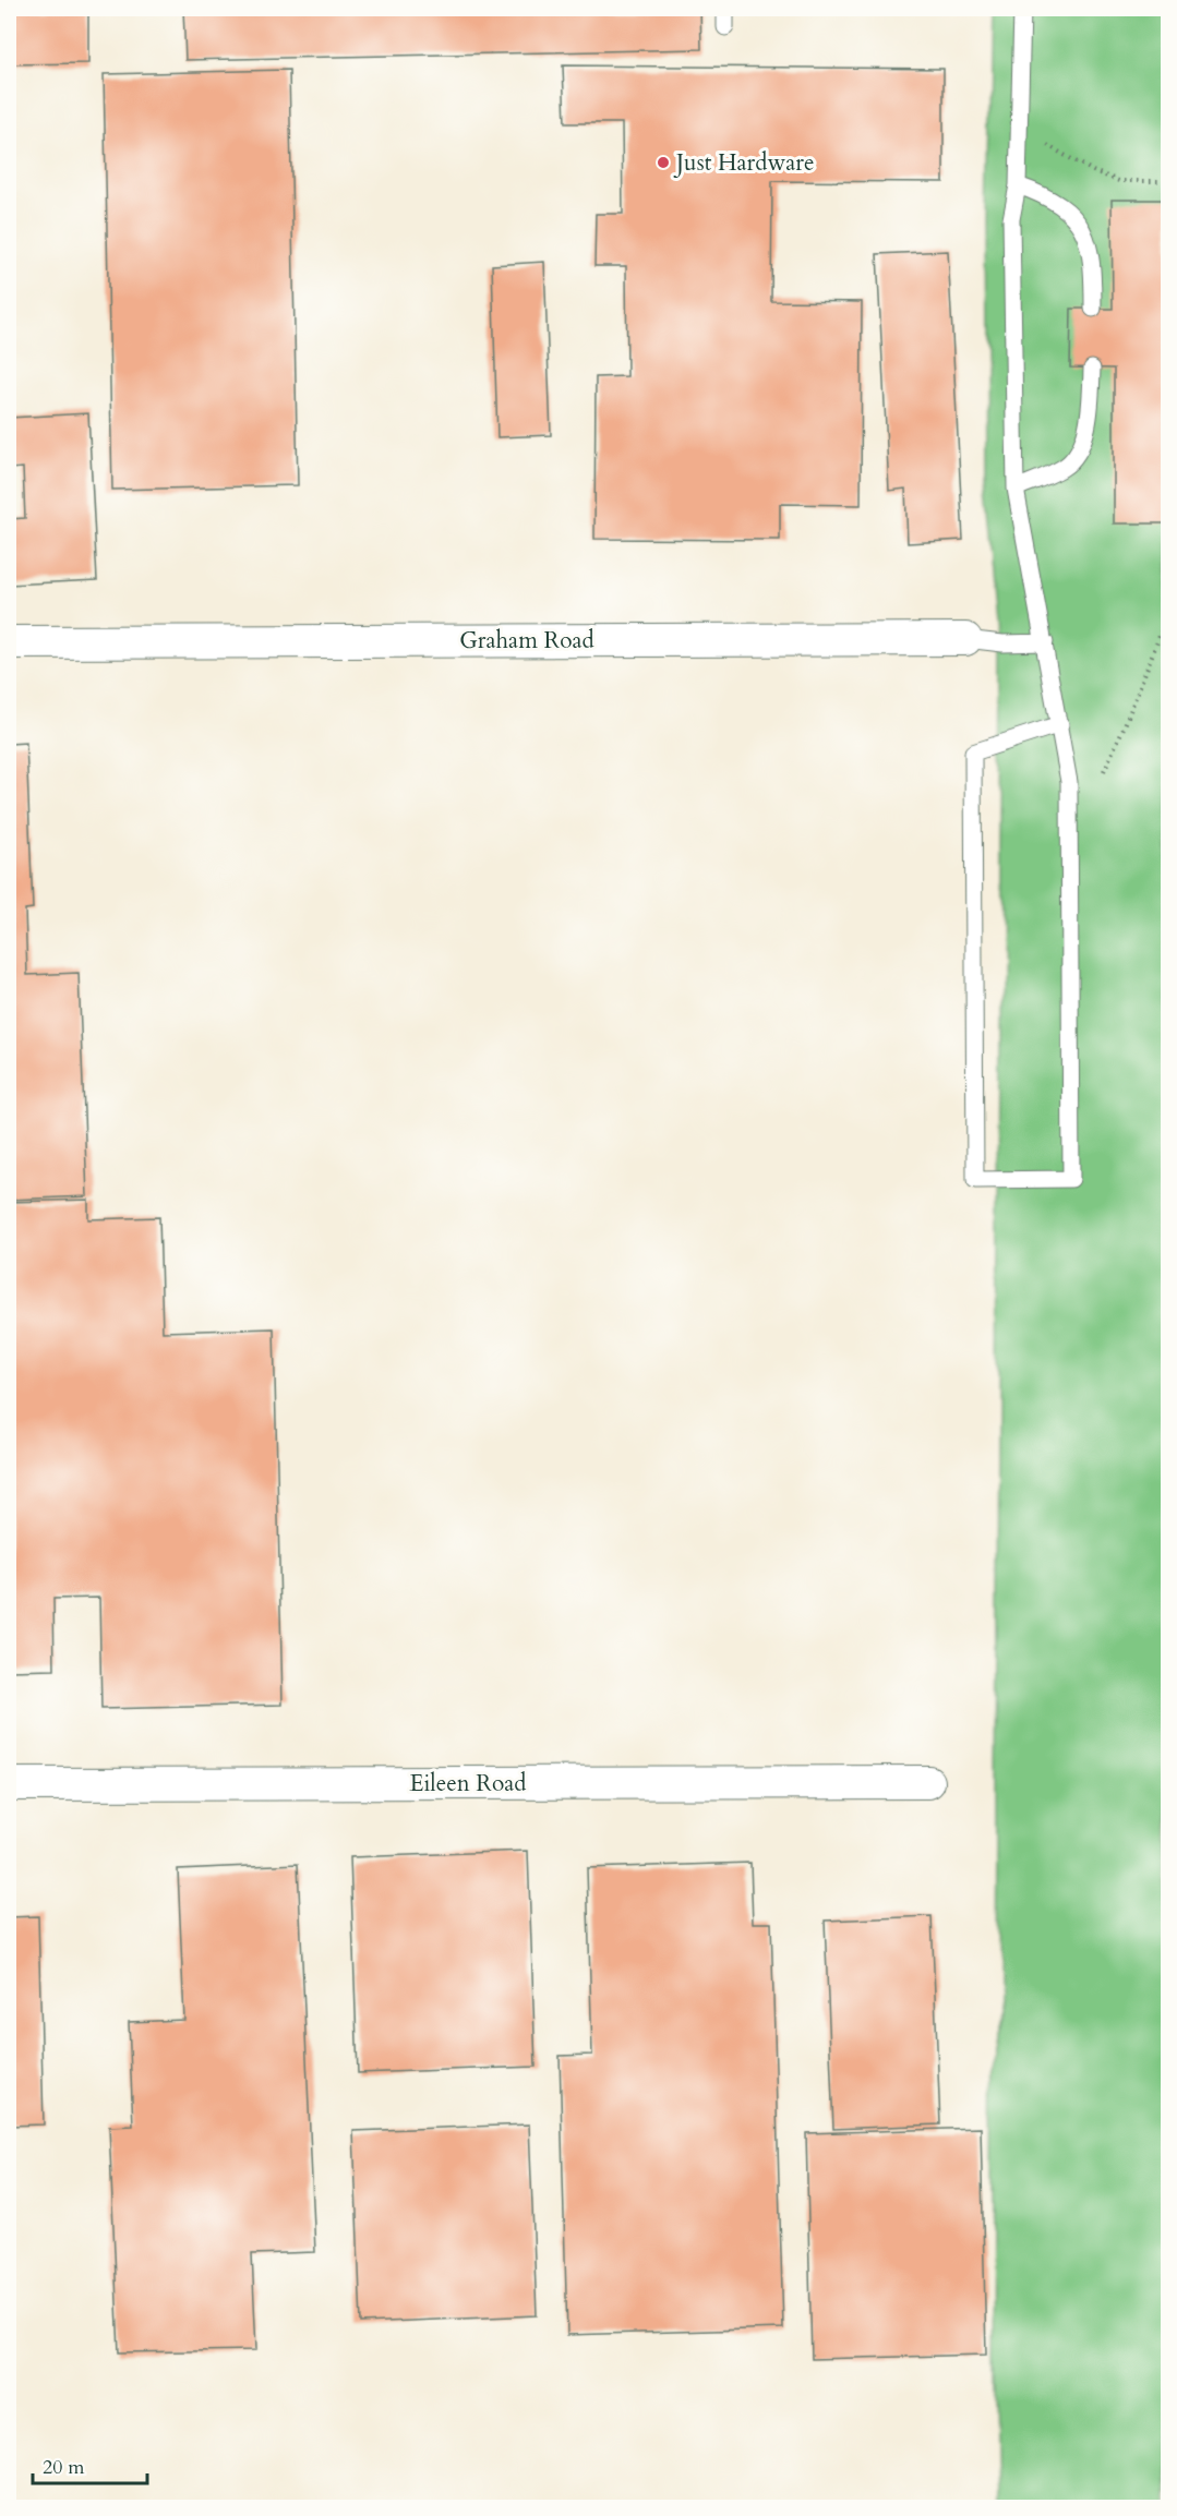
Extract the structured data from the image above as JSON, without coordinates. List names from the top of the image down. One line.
{"streets":{"street":["Graham Road","Eileen Road"]},"places":["Just Hardware"],"scale_bar":"20 m"}
